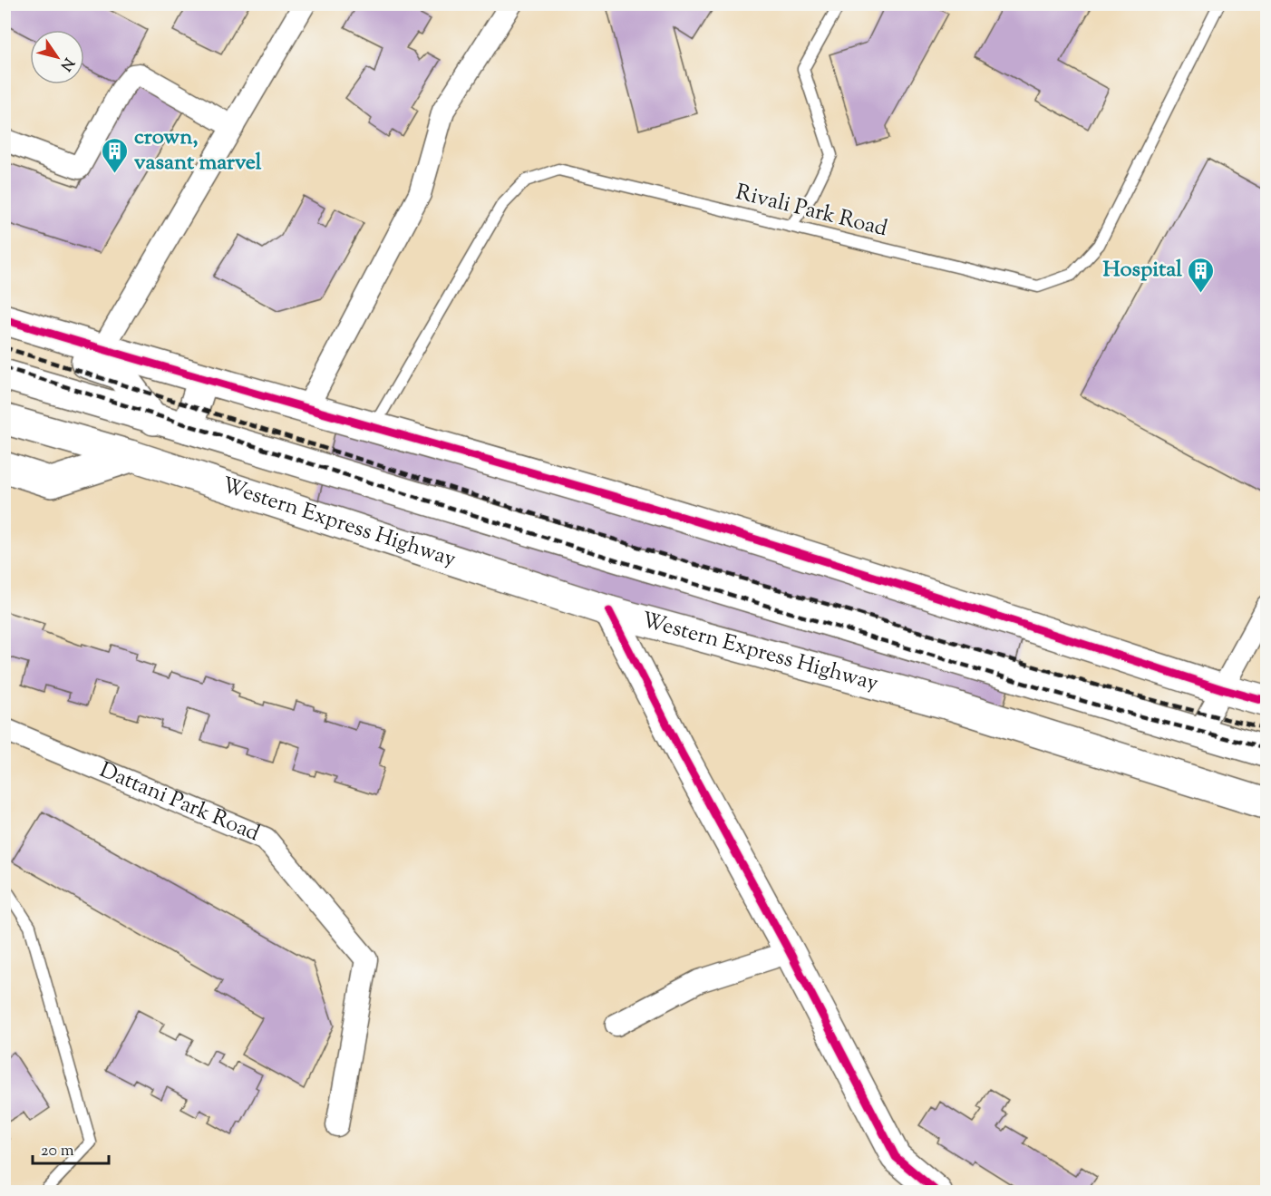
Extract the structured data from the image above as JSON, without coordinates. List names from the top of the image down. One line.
{"streets":{"main road":["Western Express Highway"],"street":["Dattani Park Road"],"lane":["Rivali Park Road"]},"places":{"building":["crown, vasant marvel","Hospital"]},"scale_bar":"20 m","north":"bottom right"}
